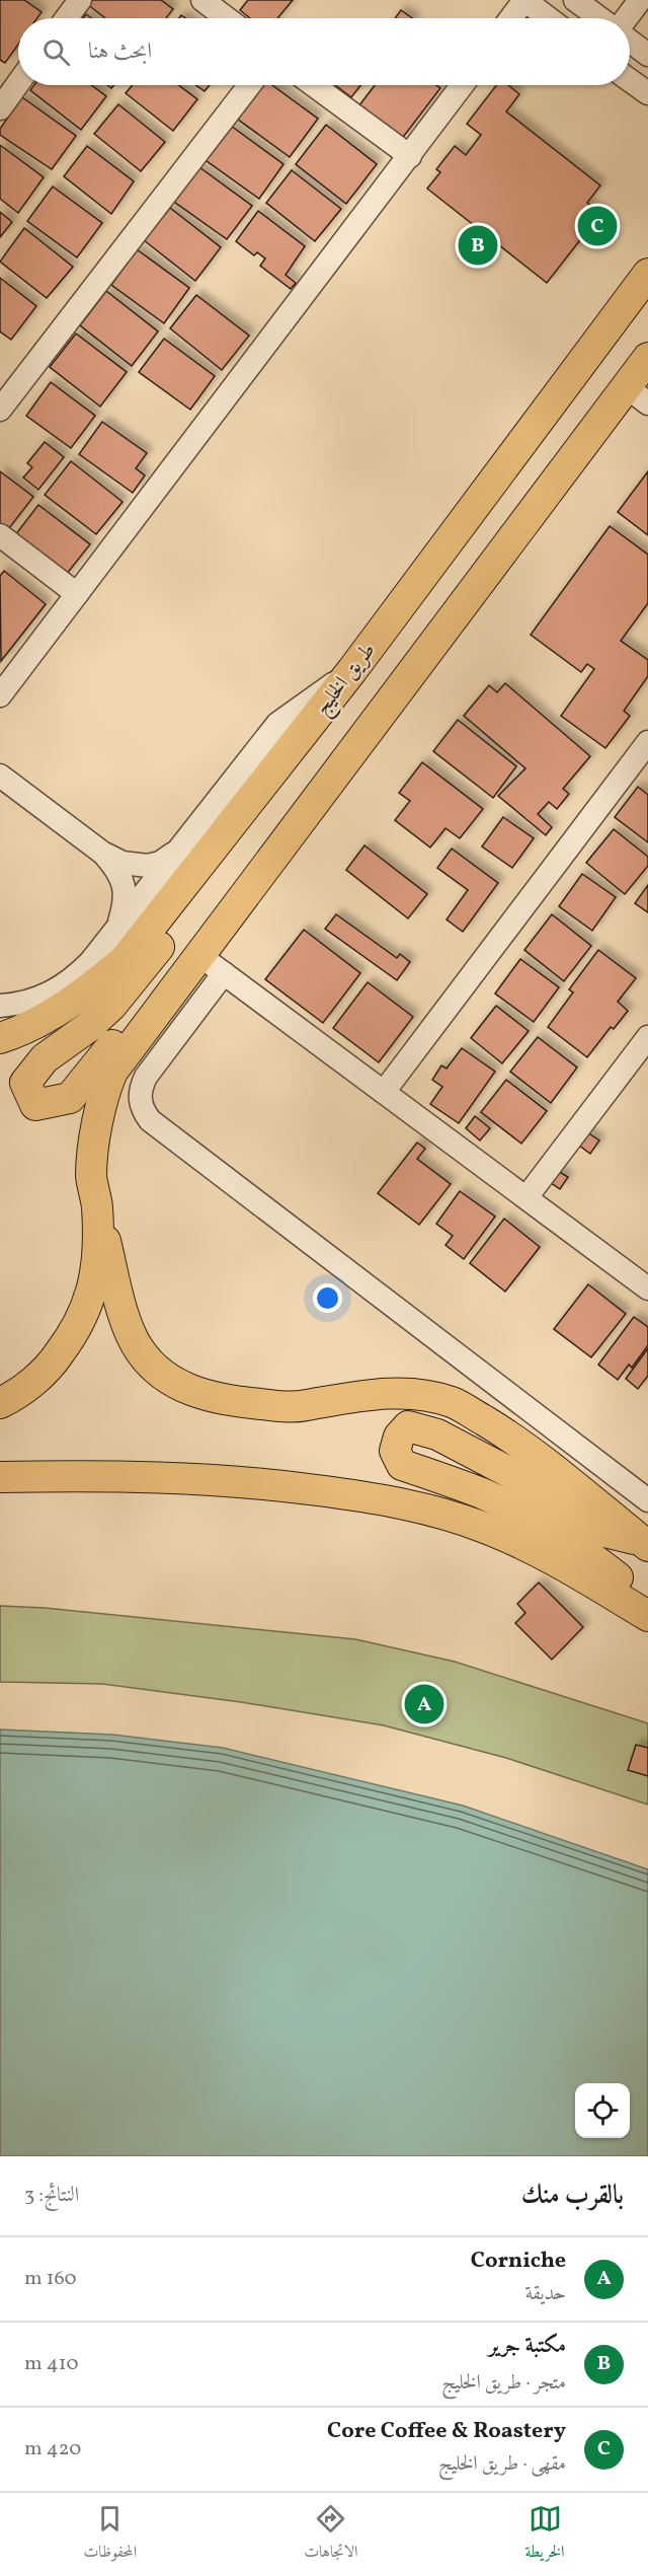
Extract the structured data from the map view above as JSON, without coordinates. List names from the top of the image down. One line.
{"streets":{"main road":["طريق الخليج"]},"page":{"search":"ابحث هنا","pins":["C","B","A"],"heading":["بالقرب منك","النتائج: 3"],"list":[{"mark":"A","name":"Corniche","note":"حديقة","value":"160 m"},{"mark":"B","name":"مكتبة جرير","note":"متجر · طريق الخليج","value":"410 m"},{"mark":"C","name":"Core Coffee & Roastery","note":"مقهى · طريق الخليج","value":"420 m"}],"nav":["الخريطة","الاتجاهات","المحفوظات"]}}
